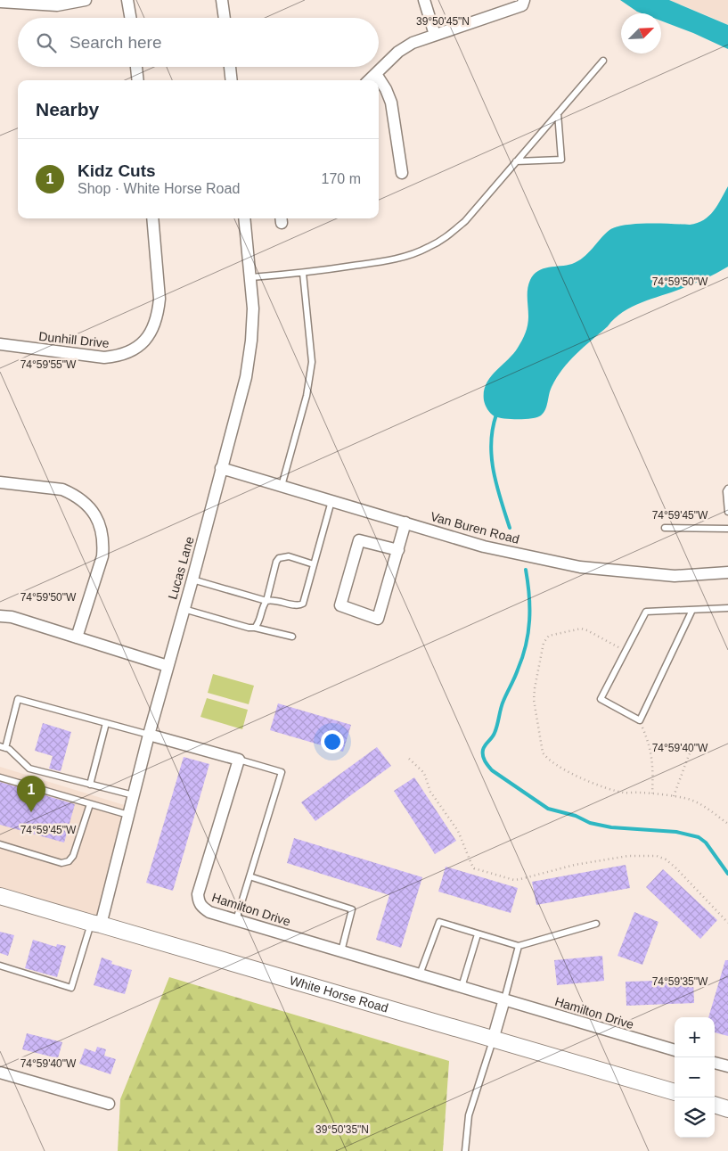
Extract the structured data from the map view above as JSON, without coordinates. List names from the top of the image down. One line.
{"streets":{"main road":["White Horse Road"],"street":["Dunhill Drive","Van Buren Road","Lucas Lane","Hamilton Drive"]},"crossings":[["Van Buren Road","Lucas Lane"],["Lucas Lane","White Horse Road"]],"north":"top right","page":{"search":"Search here","heading":"Nearby","list":[{"mark":"1","name":"Kidz Cuts","note":"Shop · White Horse Road","value":"170 m"}],"pins":"1","map_buttons":["+","−"]},"coordinates":["39°50'45\"N","74°59'50\"W","74°59'55\"W","74°59'45\"W","74°59'40\"W","74°59'35\"W","39°50'35\"N"]}
